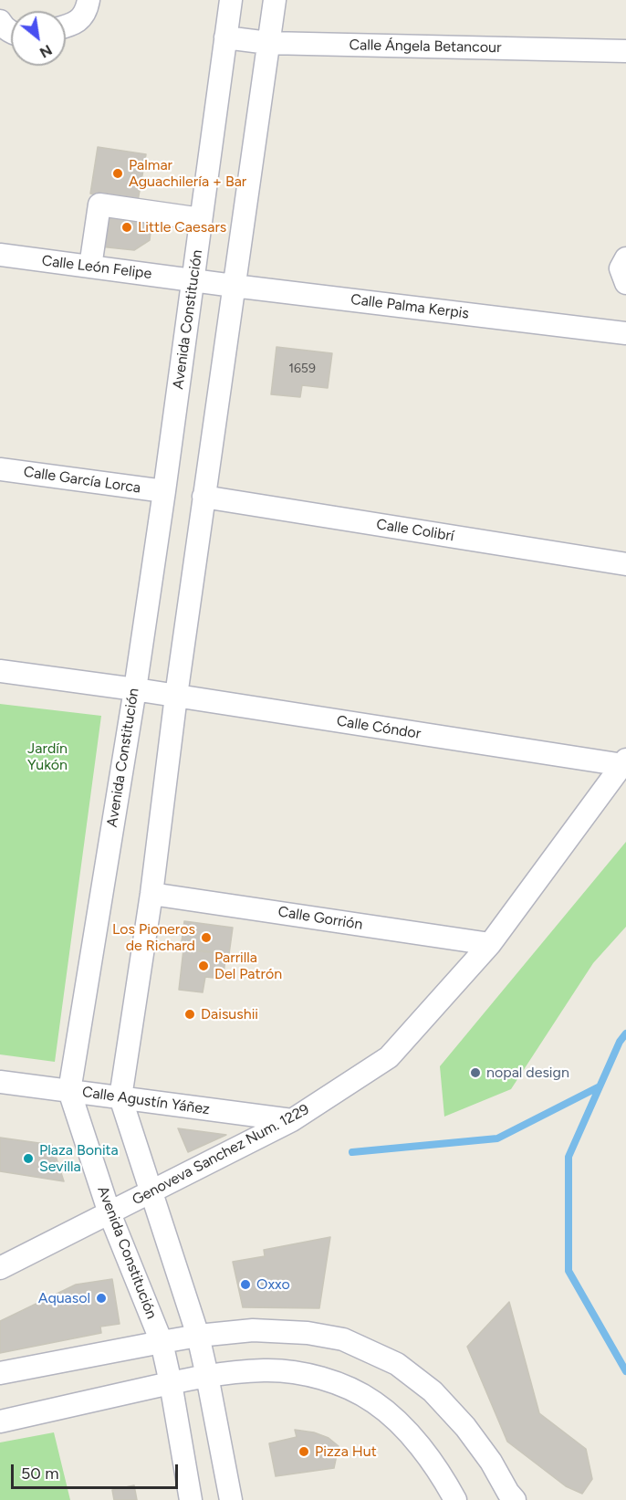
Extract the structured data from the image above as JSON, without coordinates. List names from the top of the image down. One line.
{"streets":{"street":["Calle Ángela Betancour","Calle León Felipe","Calle Palma Kerpis","Avenida Constitución","Calle García Lorca","Calle Colibrí","Calle Cóndor","Calle Gorrión","Calle Agustín Yáñez","Genoveva Sanchez Num. 1229"]},"crossings":[["Calle Ángela Betancour","Avenida Constitución"],["Calle León Felipe","Calle Palma Kerpis"],["Calle León Felipe","Avenida Constitución"],["Calle Palma Kerpis","Avenida Constitución"],["Avenida Constitución","Calle García Lorca"],["Avenida Constitución","Calle Cóndor"],["Avenida Constitución","Calle Agustín Yáñez"],["Avenida Constitución","Genoveva Sanchez Num. 1229"],["Calle Cóndor","Genoveva Sanchez Num. 1229"],["Calle Gorrión","Genoveva Sanchez Num. 1229"],["Calle Agustín Yáñez","Genoveva Sanchez Num. 1229"]],"parks":["Jardín Yukón"],"places":["Palmar Aguachilería + Bar","Little Caesars","Los Pioneros de Richard","Parrilla Del Patrón","Daisushii","nopal design","Plaza Bonita Sevilla","Oxxo","Aquasol","Pizza Hut"],"house_numbers":["1659"],"scale_bar":"50 m","north":"bottom right"}
